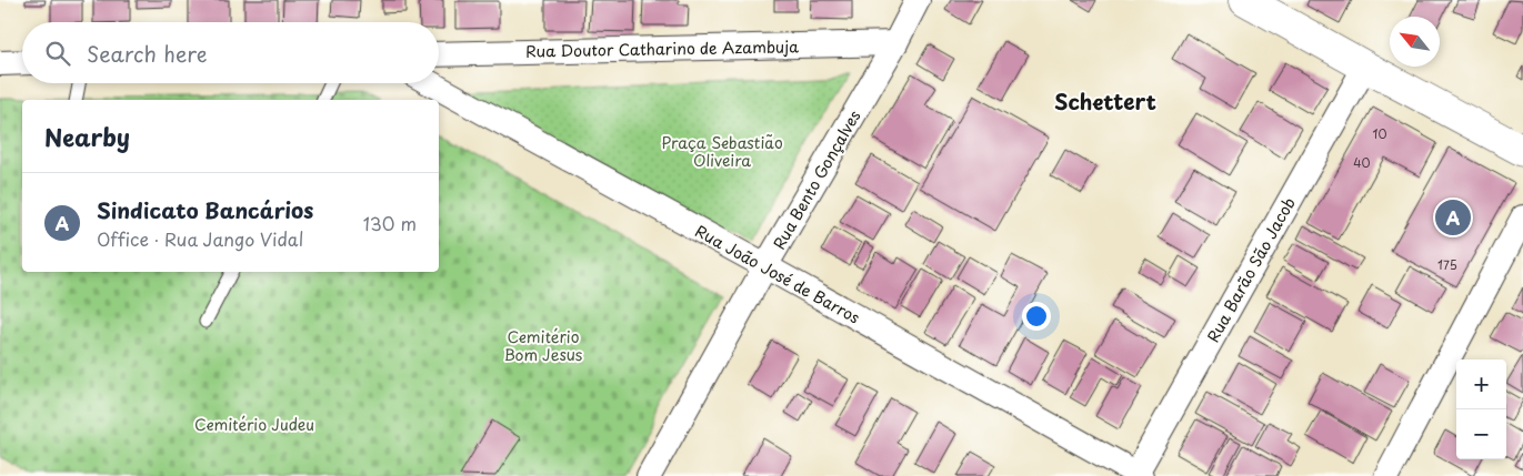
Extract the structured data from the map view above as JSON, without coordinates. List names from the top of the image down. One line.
{"streets":{"street":["Rua Doutor Catharino de Azambuja","Rua Bento Gonçalves","Rua Barão São Jacob","Rua João José de Barros"]},"crossings":[["Rua Doutor Catharino de Azambuja","Rua Bento Gonçalves"],["Rua Bento Gonçalves","Rua João José de Barros"],["Rua Barão São Jacob","Rua João José de Barros"]],"districts":["Schettert"],"parks":["Praça Sebastião Oliveira","Cemitério Bom Jesus","Cemitério Judeu"],"house_numbers":["10","40","175"],"north":"top left","page":{"search":"Search here","heading":"Nearby","list":[{"mark":"A","name":"Sindicato Bancários","note":"Office · Rua Jango Vidal","value":"130 m"}],"pins":"A","map_buttons":["+","−"]}}
